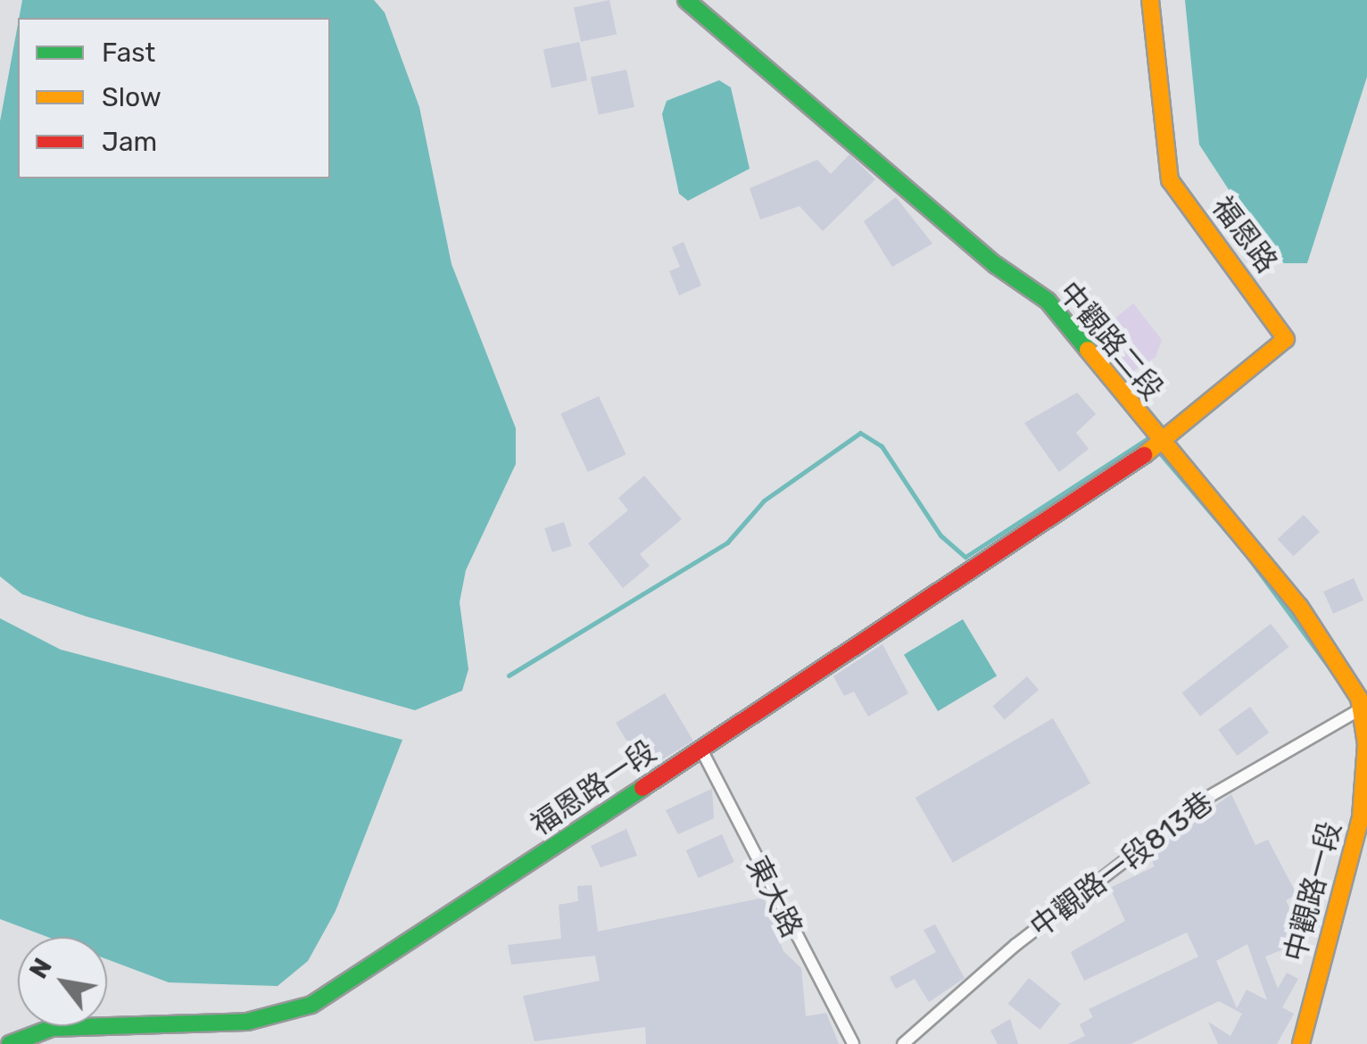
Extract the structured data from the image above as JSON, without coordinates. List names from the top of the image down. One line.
{"streets":{"street":["福恩路","中觀路二段","福恩路一段","中觀路一段813巷","中觀路一段","東大路"]},"crossings":[["福恩路","中觀路二段"],["福恩路","福恩路一段"],["中觀路二段","福恩路一段"],["中觀路二段","中觀路一段813巷"],["中觀路二段","中觀路一段"],["福恩路一段","東大路"],["中觀路一段813巷","中觀路一段"]],"legend":["Fast","Slow","Jam"],"north":"top left"}
